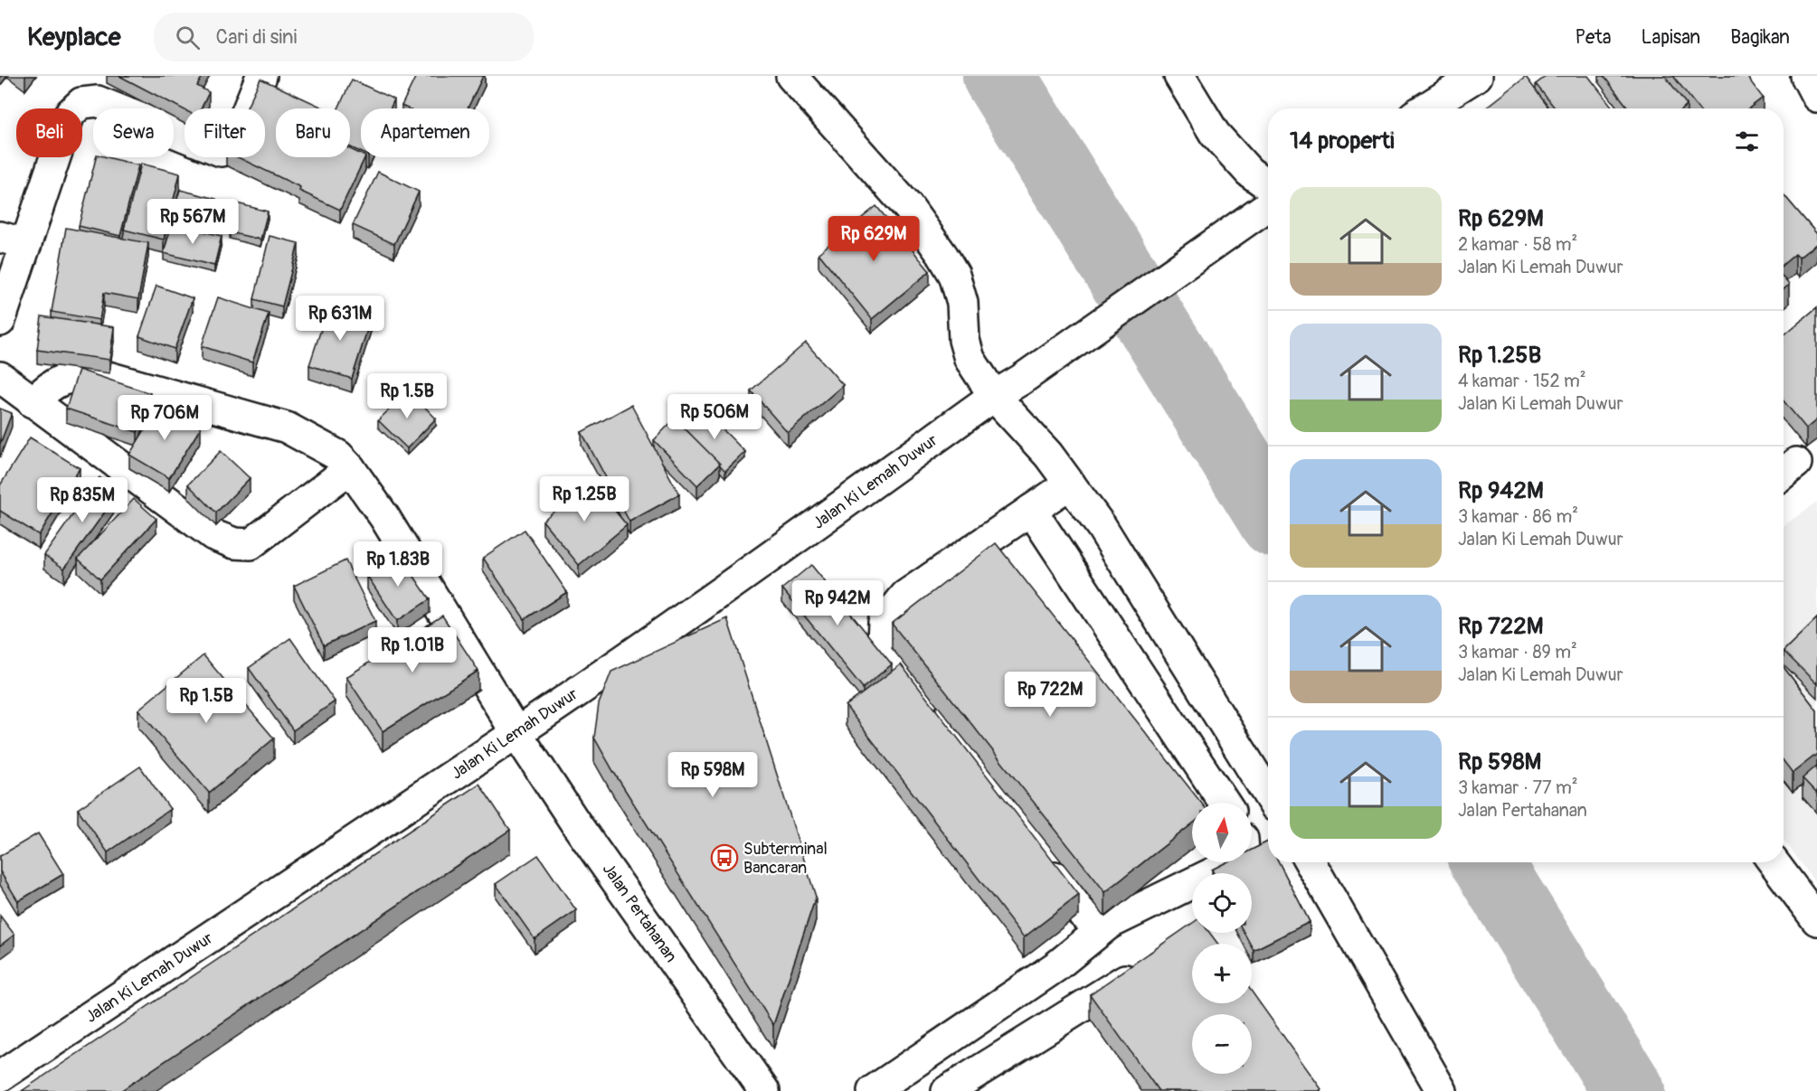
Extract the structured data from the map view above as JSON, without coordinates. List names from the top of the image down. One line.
{"streets":{"main road":["Jalan Ki Lemah Duwur","Jalan Pertahanan"]},"crossings":[["Jalan Ki Lemah Duwur","Jalan Pertahanan"]],"places":{"bus stop":["Subterminal Bancaran"]},"north":"top","page":{"header":"Keyplace","search":"Cari di sini","nav":["Peta","Lapisan","Bagikan"],"chip":["Beli","Sewa","Filter","Baru","Apartemen"],"heading":"14 properti","list":[{"name":"Rp 629M","note":"2 kamar · 58 m² · Jalan Ki Lemah Duwur"},{"name":"Rp 1.25B","note":"4 kamar · 152 m² · Jalan Ki Lemah Duwur"},{"name":"Rp 942M","note":"3 kamar · 86 m² · Jalan Ki Lemah Duwur"},{"name":"Rp 722M","note":"3 kamar · 89 m² · Jalan Ki Lemah Duwur"},{"name":"Rp 598M","note":"3 kamar · 77 m² · Jalan Pertahanan"}],"price":["Rp 567M","Rp 629M","Rp 631M","Rp 1.5B","Rp 506M","Rp 706M","Rp 1.25B","Rp 835M","Rp 1.83B","Rp 942M","Rp 1.01B","Rp 722M","Rp 1.5B","Rp 598M"],"map_buttons":["+","−"]}}
